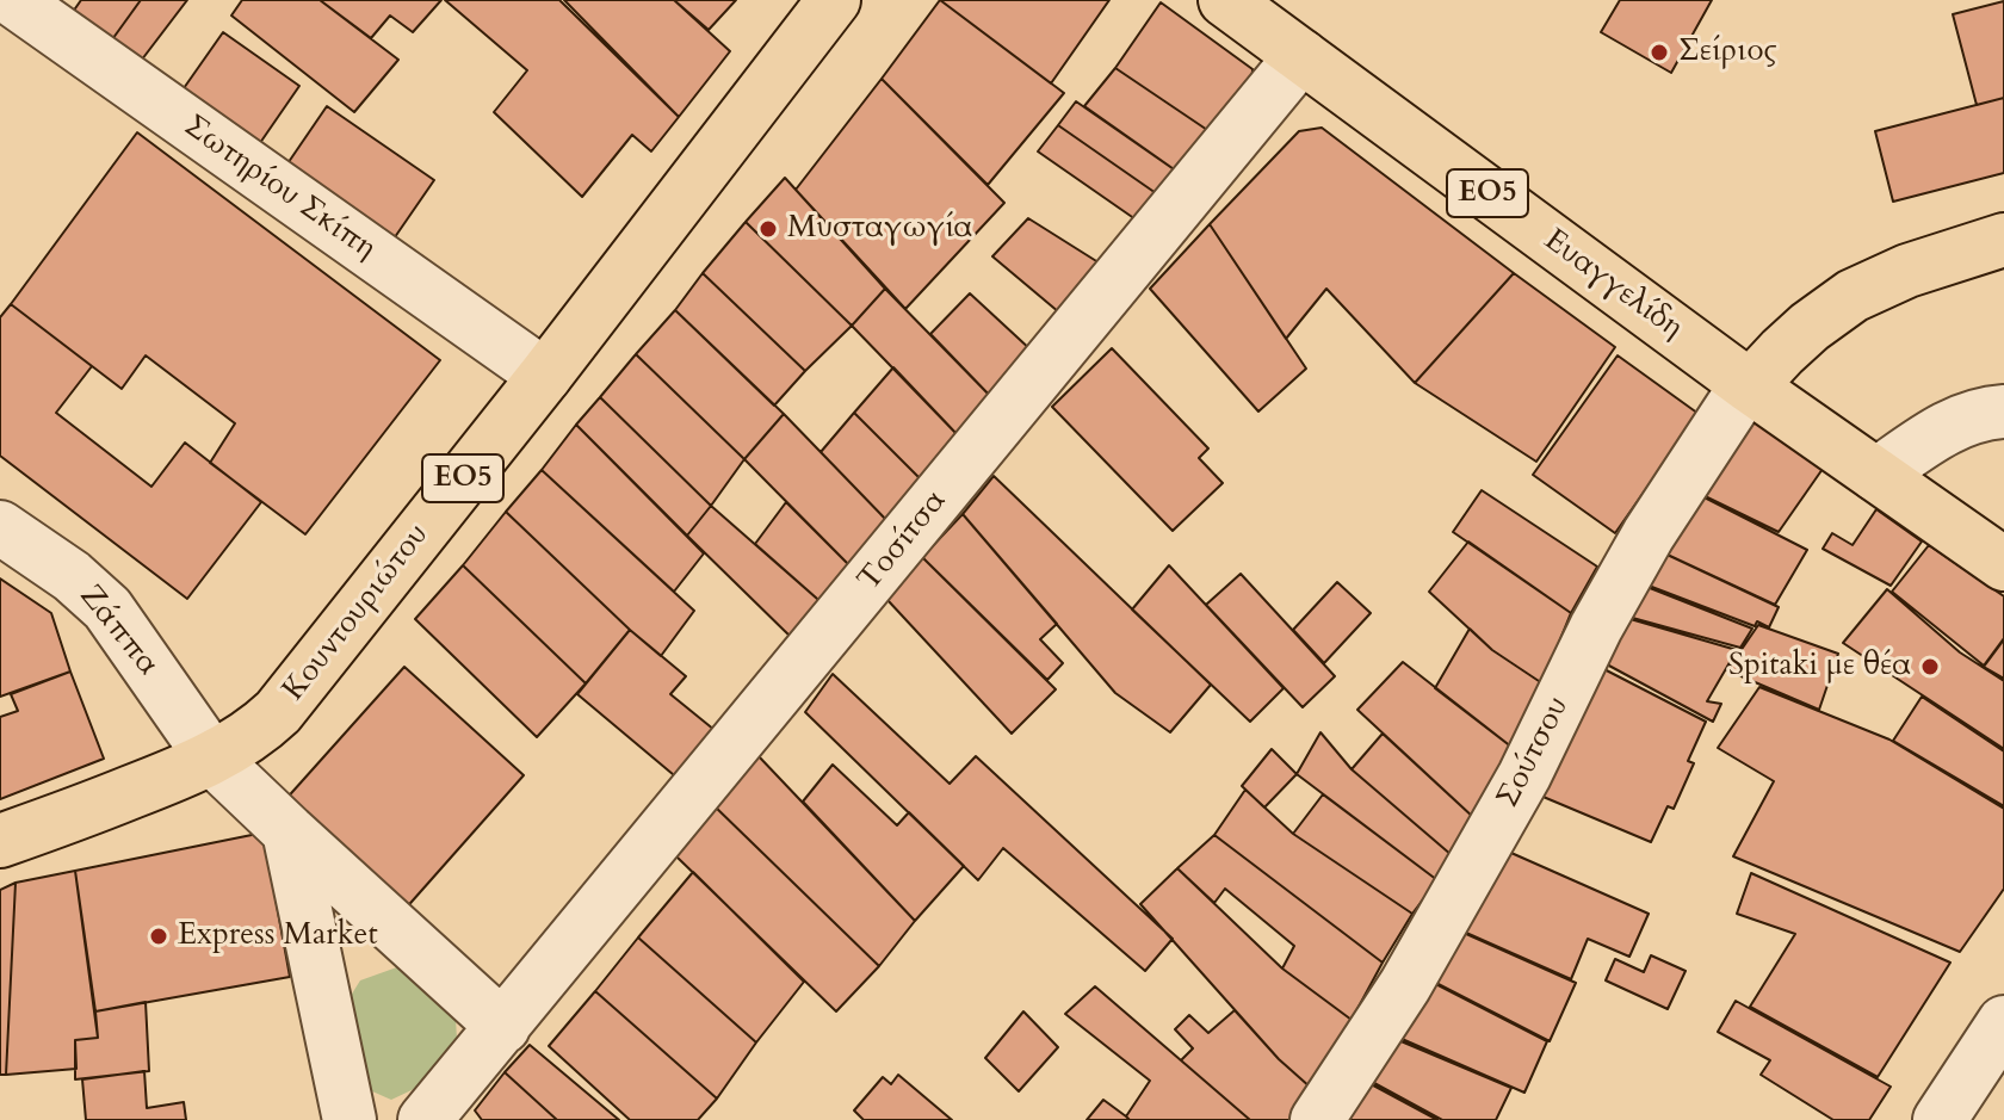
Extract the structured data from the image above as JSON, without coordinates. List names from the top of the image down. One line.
{"streets":{"main road":["ΕΟ5","Ευαγγελίδη","Κουντουριώτου"],"street":["Σωτηρίου Σκίπη","Τοσίτσα","Ζάππα","Σούτσου"]},"crossings":[["Σωτηρίου Σκίπη","Κουντουριώτου"],["Ευαγγελίδη","Τοσίτσα"],["Ευαγγελίδη","Σούτσου"],["Κουντουριώτου","Ζάππα"]],"places":["Σείριος","Μυσταγωγία","Spitaki με θέα","Express Market"]}
